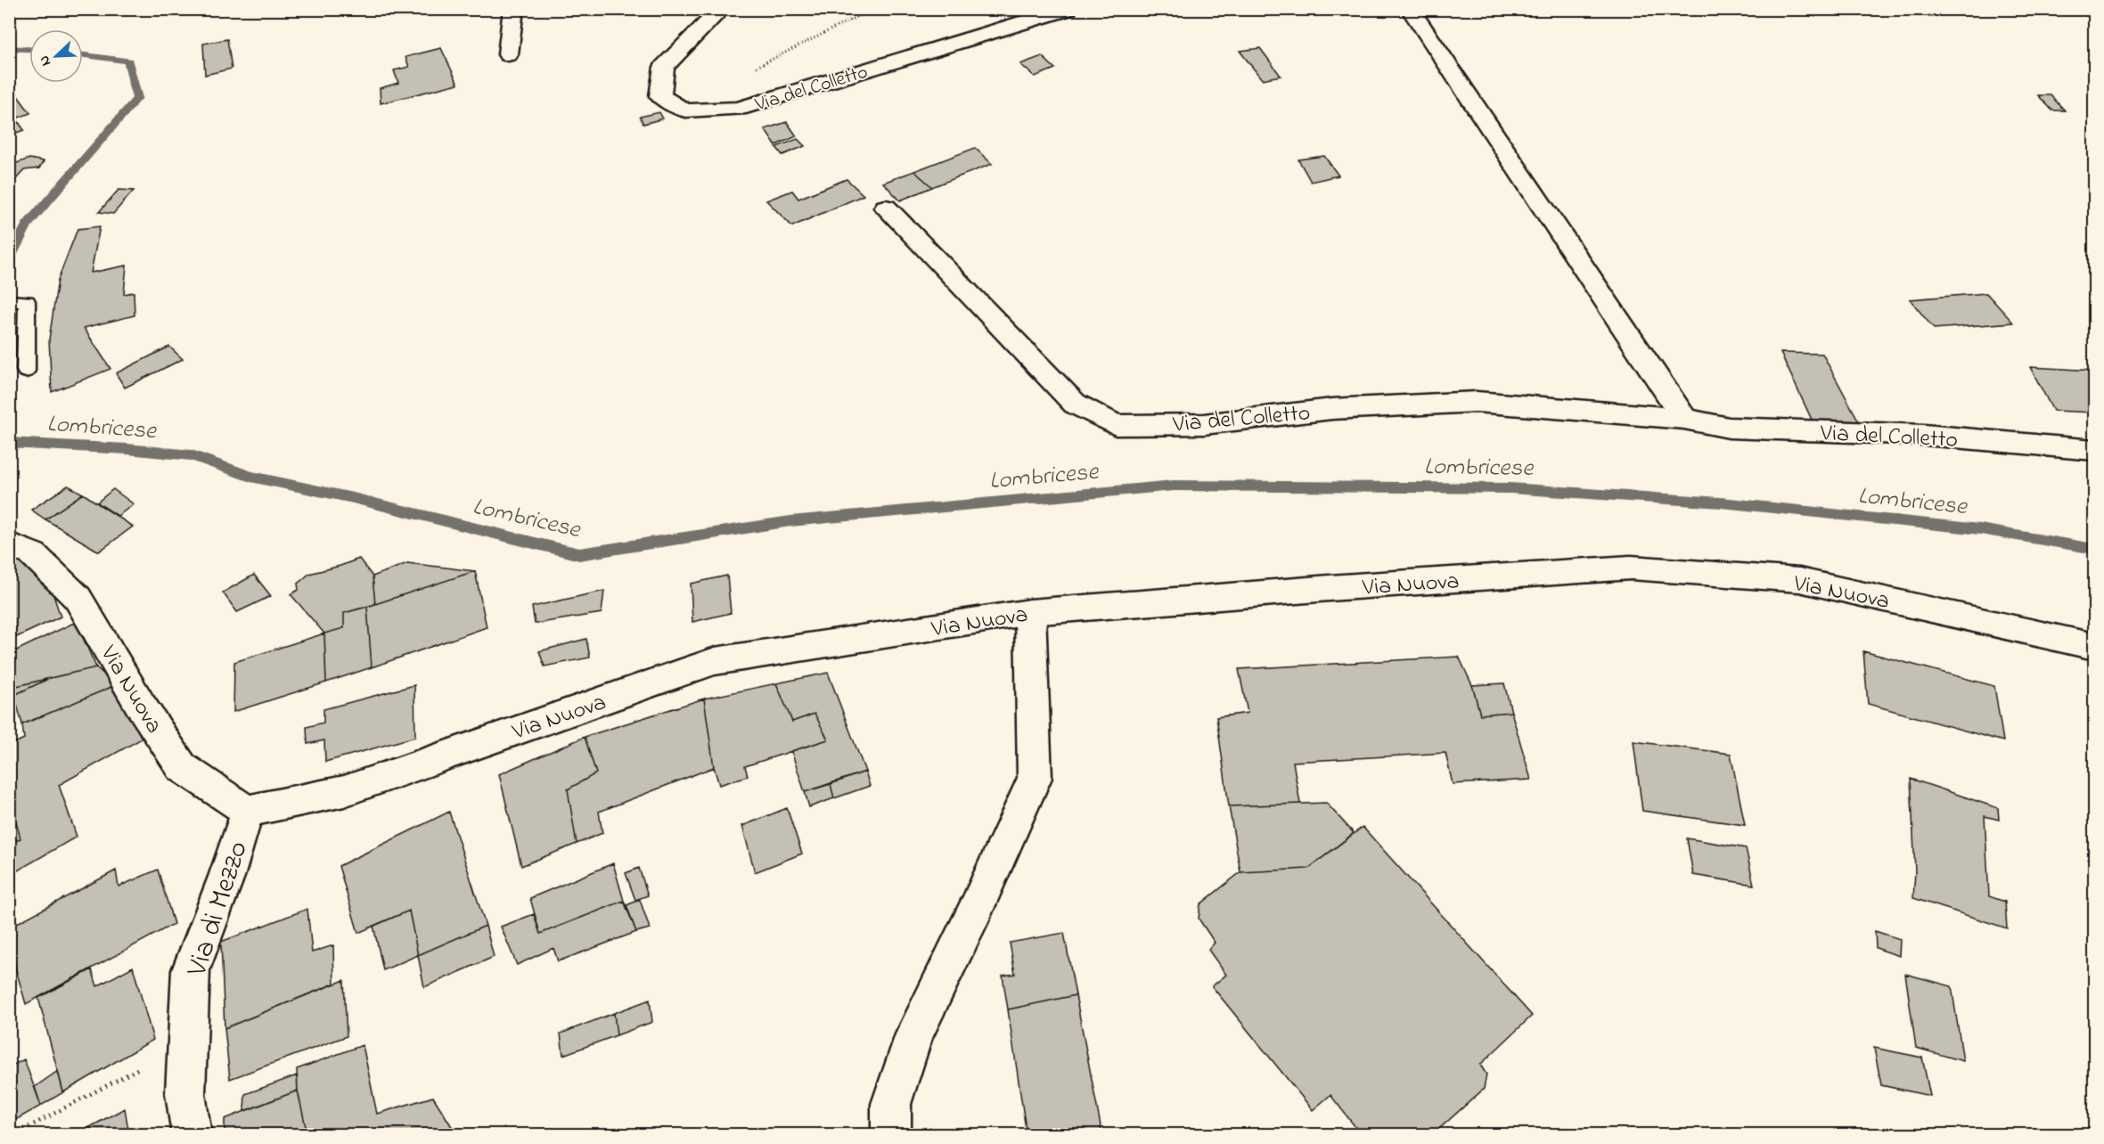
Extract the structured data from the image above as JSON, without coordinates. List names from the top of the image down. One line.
{"streets":{"street":["Via del Colletto","Via Nuova","Via di Mezzo"]},"crossings":[["Via Nuova","Via di Mezzo"]],"water":["Lombricese"],"north":"bottom left"}
